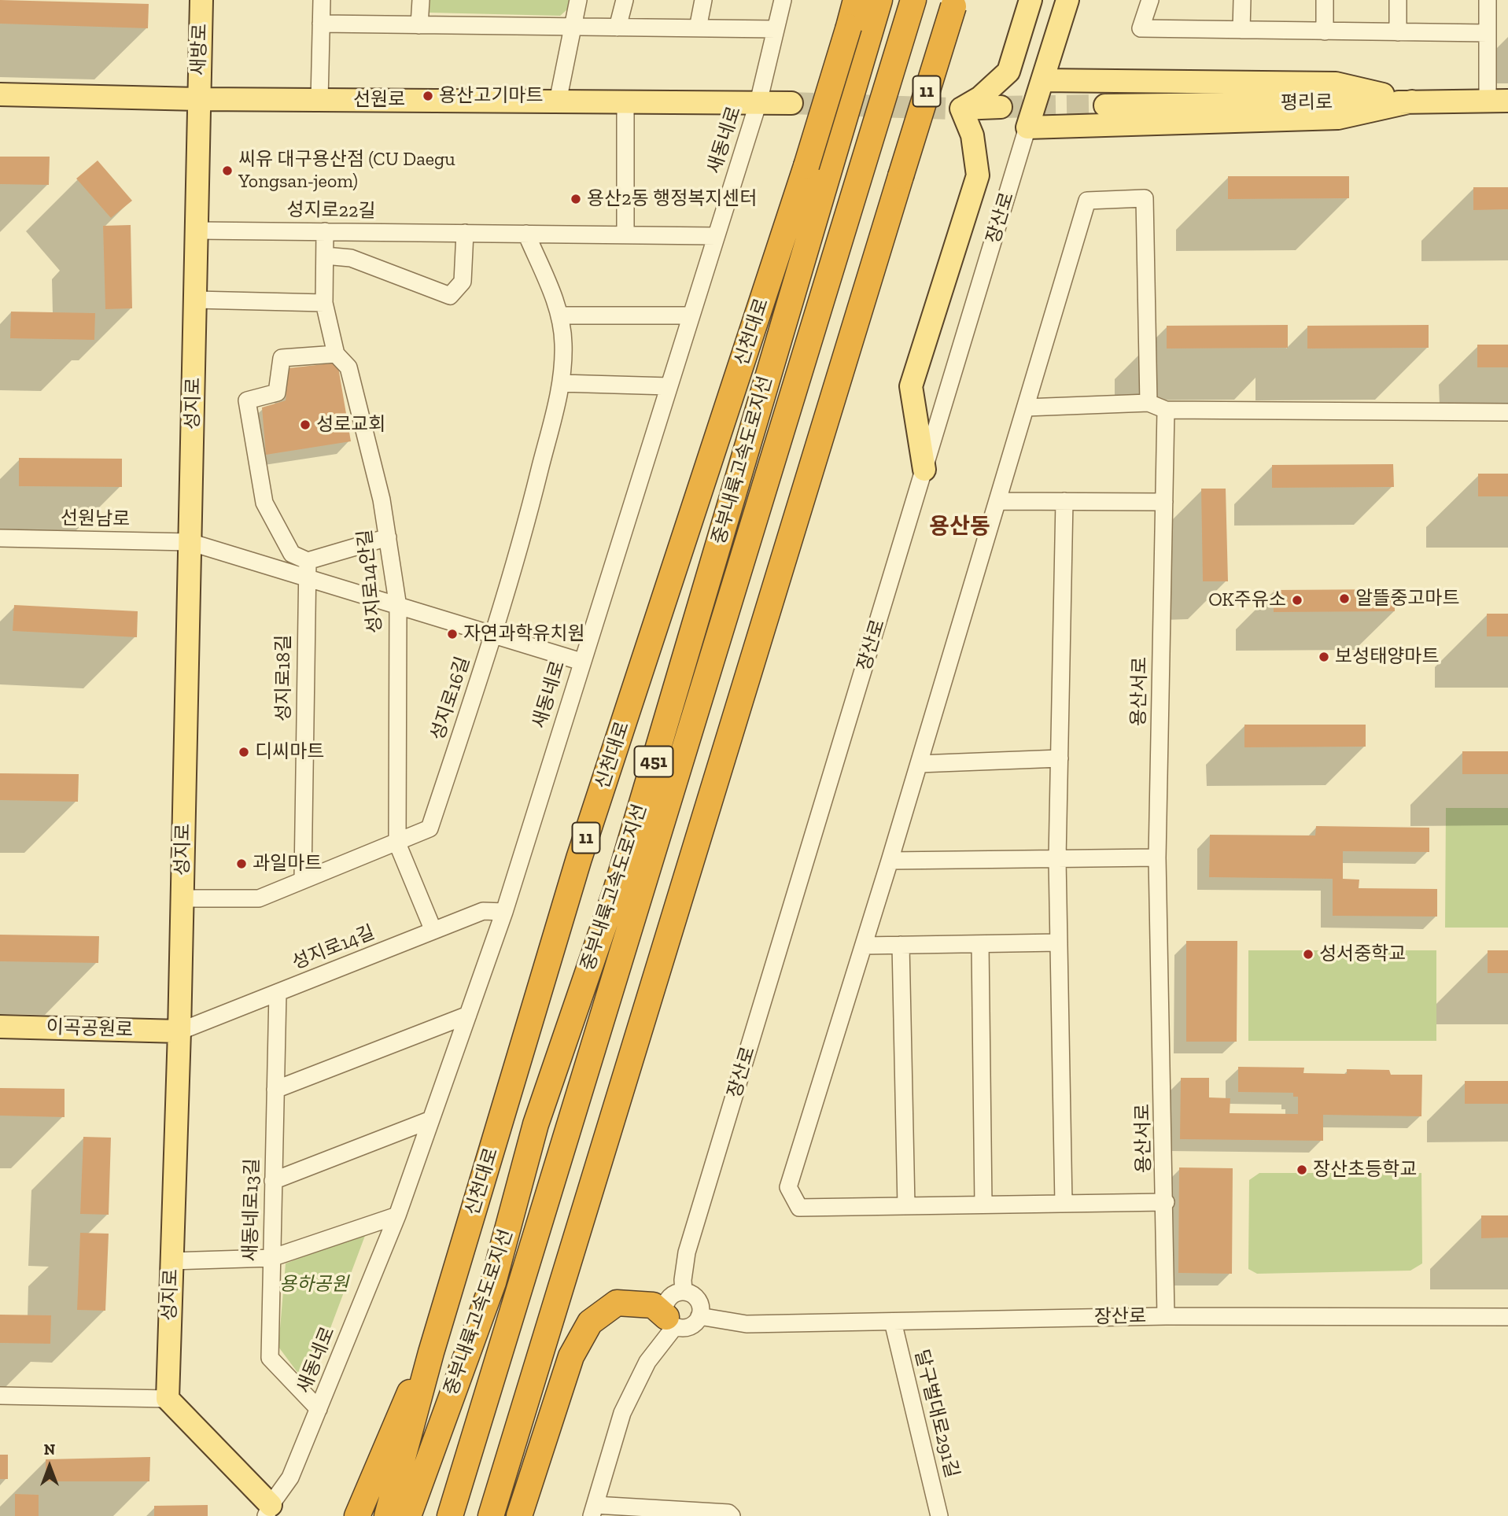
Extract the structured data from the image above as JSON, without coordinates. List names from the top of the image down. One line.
{"streets":{"highway":["11","신천대로","중부내륙고속도로지선","451"],"main road":["새방로","선원로","평리로","장산로","성지로","이곡공원로"],"street":["새동네로","성지로22길","선원남로","성지로14안길","성지로18길","용산서로","성지로16길","성지로14길","새동네로13길","달구벌대로291길"]},"crossings":[["새방로","선원로"],["새방로","성지로"],["선원로","새동네로"],["선원로","성지로"],["새동네로","성지로22길"],["새동네로","성지로14길"],["새동네로","새동네로13길"],["성지로22길","성지로"],["성지로22길","성지로14안길"],["성지로22길","성지로16길"],["장산로","용산서로"],["장산로","달구벌대로291길"],["성지로","선원남로"],["성지로","성지로16길"],["성지로","성지로14길"],["성지로","이곡공원로"],["성지로14안길","성지로16길"],["성지로14안길","성지로14길"],["성지로18길","성지로16길"],["성지로14길","이곡공원로"],["성지로14길","새동네로13길"]],"districts":["용산동"],"parks":["용하공원"],"places":["용산고기마트","씨유 대구용산점 (CU Daegu Yongsan-jeom)","용산2동 행정복지센터","성로교회","알뜰중고마트","OK주유소","자연과학유치원","보성태양마트","디씨마트","과일마트","성서중학교","장산초등학교"],"north":"top"}
